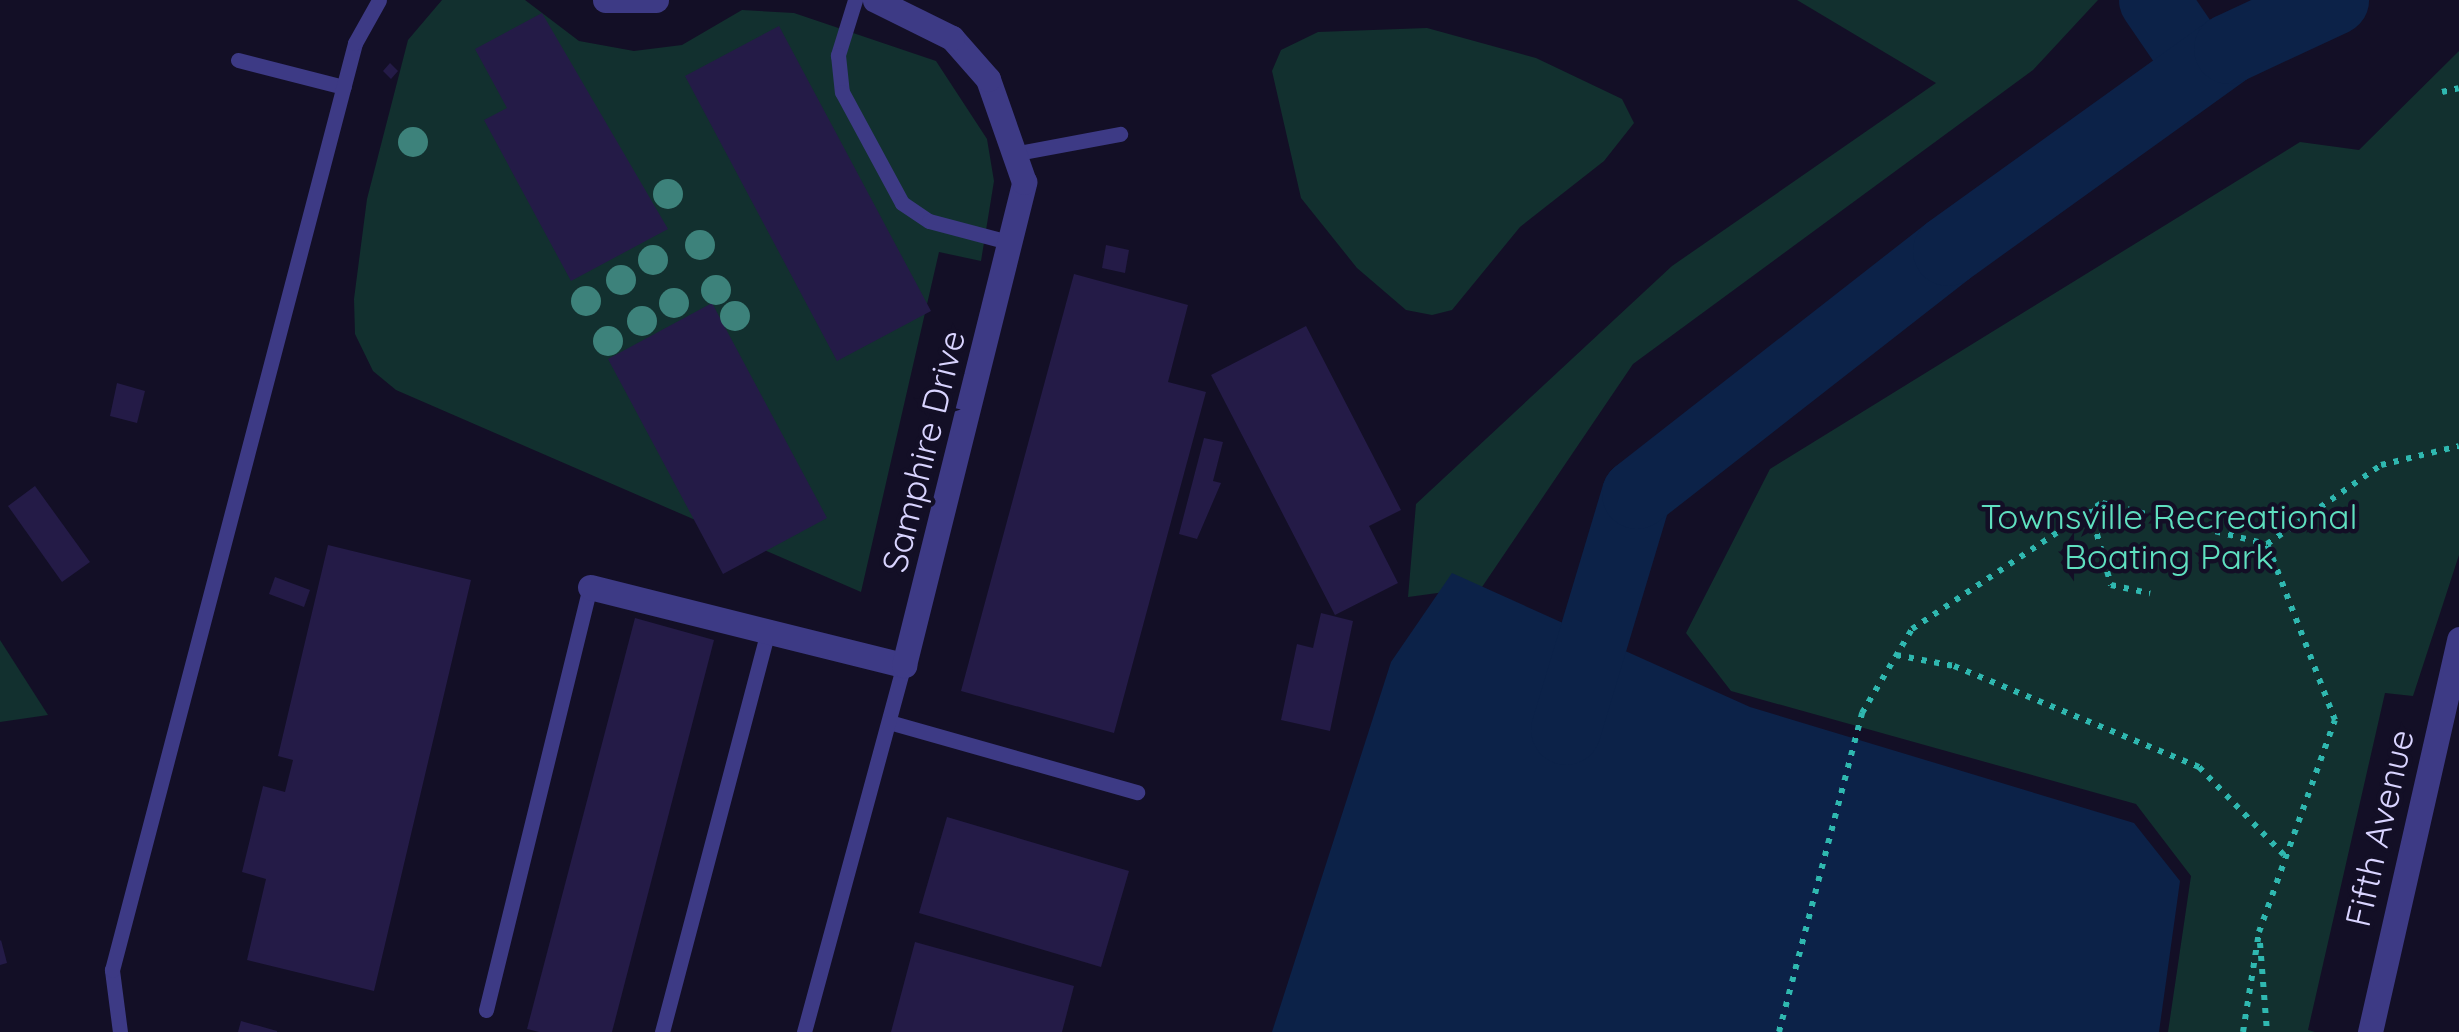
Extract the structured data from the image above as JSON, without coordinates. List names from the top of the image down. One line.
{"streets":{"street":["Samphire Drive","Fifth Avenue"]},"parks":["Townsville Recreational Boating Park"]}
